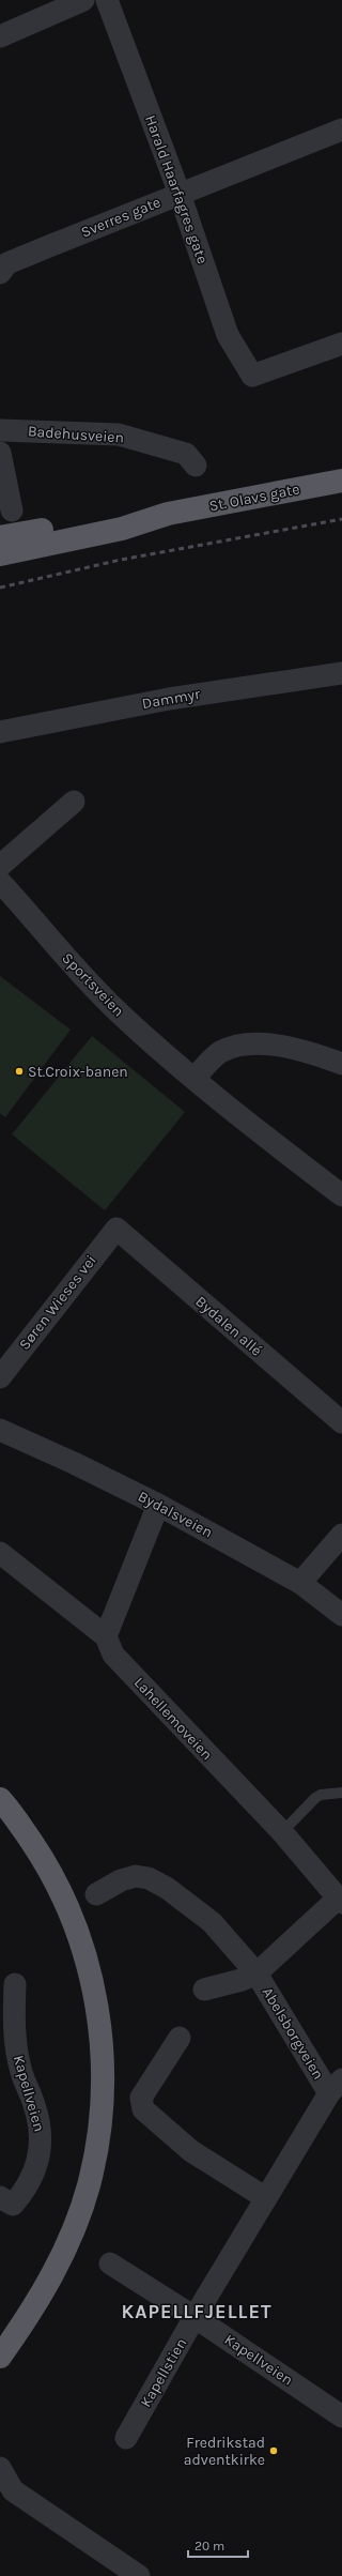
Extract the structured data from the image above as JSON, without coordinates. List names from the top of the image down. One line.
{"streets":{"highway":["St. Olavs gate"],"street":["Harald Haarfagres gate","Sverres gate","Badehusveien","Dammyr","Sportsveien","Søren Wieses vei","Bydalen allé","Bydalsveien","Lahellemoveien","Abelsborgveien","Kapellveien","Kapellstien"]},"crossings":[["Harald Haarfagres gate","Sverres gate"],["Søren Wieses vei","Bydalen allé"],["Lahellemoveien","Abelsborgveien"],["Abelsborgveien","Kapellstien"],["Kapellveien","Kapellstien"]],"districts":["KAPELLFJELLET"],"places":["St.Croix-banen","Fredrikstad adventkirke"],"scale_bar":"20 m"}
